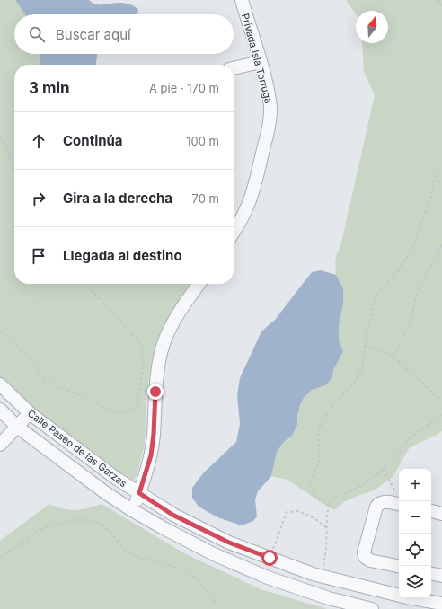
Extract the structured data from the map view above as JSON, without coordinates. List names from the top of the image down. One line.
{"streets":{"street":["Privada Isla Tortuga","Calle Paseo de las Garzas"]},"north":"top","page":{"search":"Buscar aquí","heading":["3 min","A pie · 170 m"],"list":[["Continúa","100 m"],["Gira a la derecha","70 m"],"Llegada al destino"],"map_buttons":["+","−"]}}
